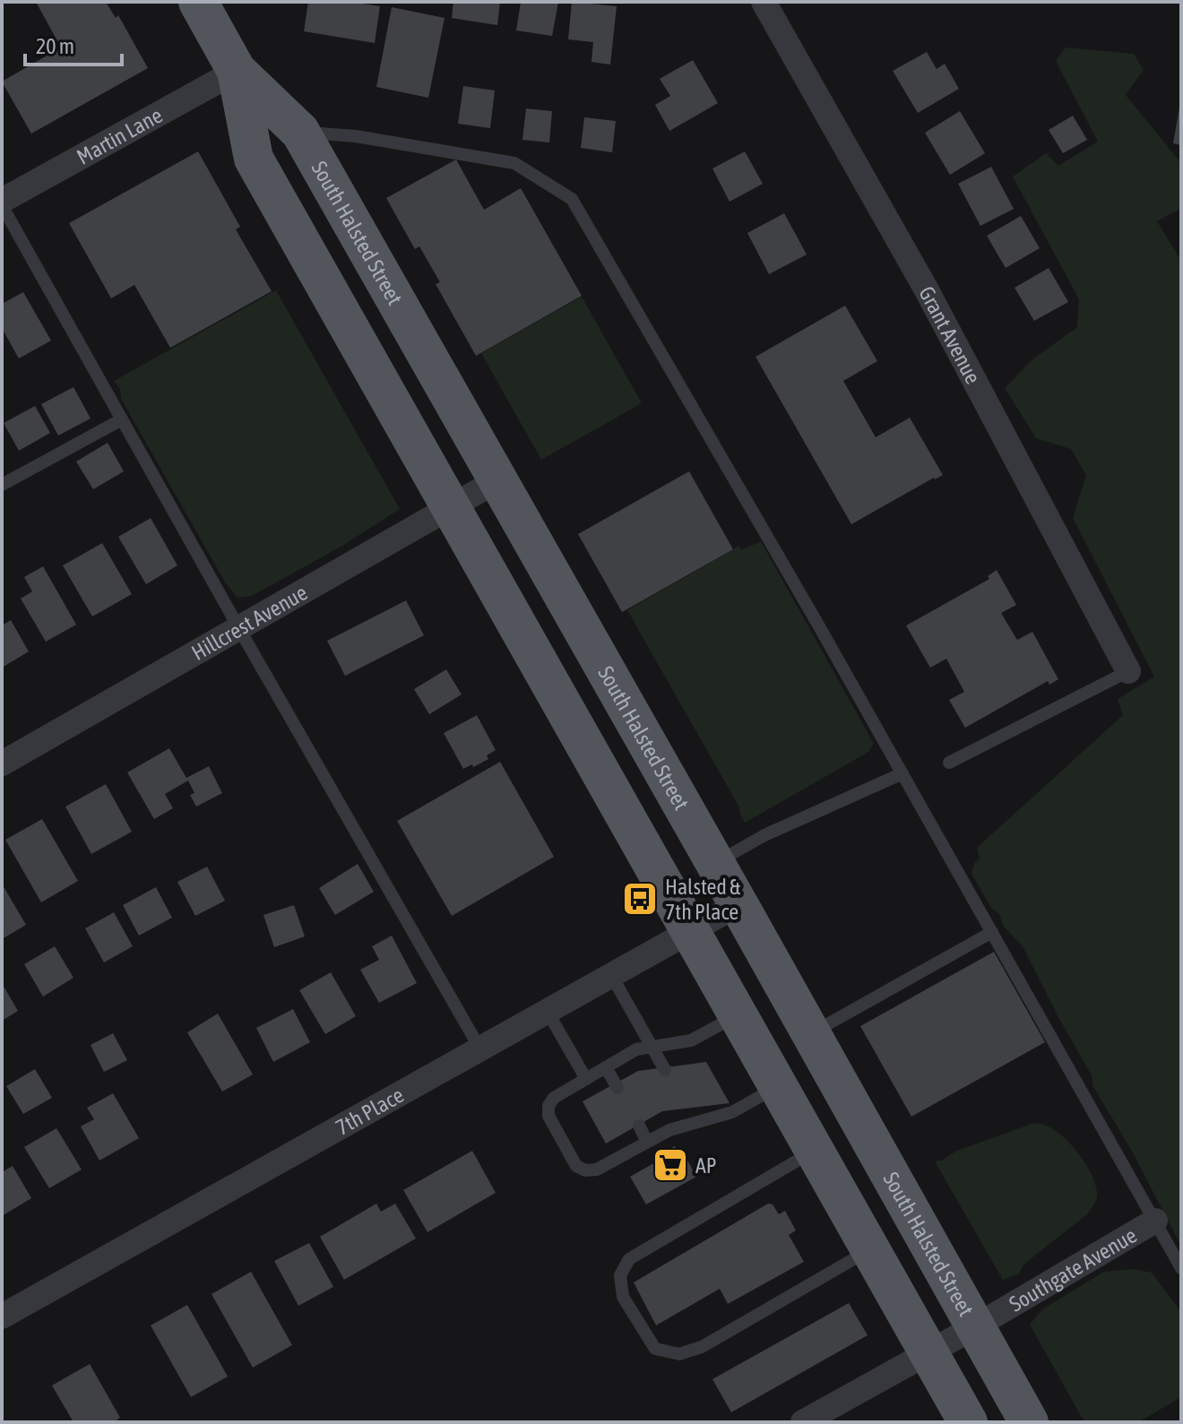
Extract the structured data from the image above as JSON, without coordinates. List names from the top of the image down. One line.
{"streets":{"main road":["South Halsted Street"],"street":["Martin Lane","Grant Avenue","Hillcrest Avenue","7th Place","Southgate Avenue"]},"crossings":[["Martin Lane","South Halsted Street"],["South Halsted Street","Hillcrest Avenue"],["South Halsted Street","7th Place"],["South Halsted Street","Southgate Avenue"]],"places":{"bus stop":["Halsted & 7th Place"],"supermarket":["AP"]},"scale_bar":"20 m"}
